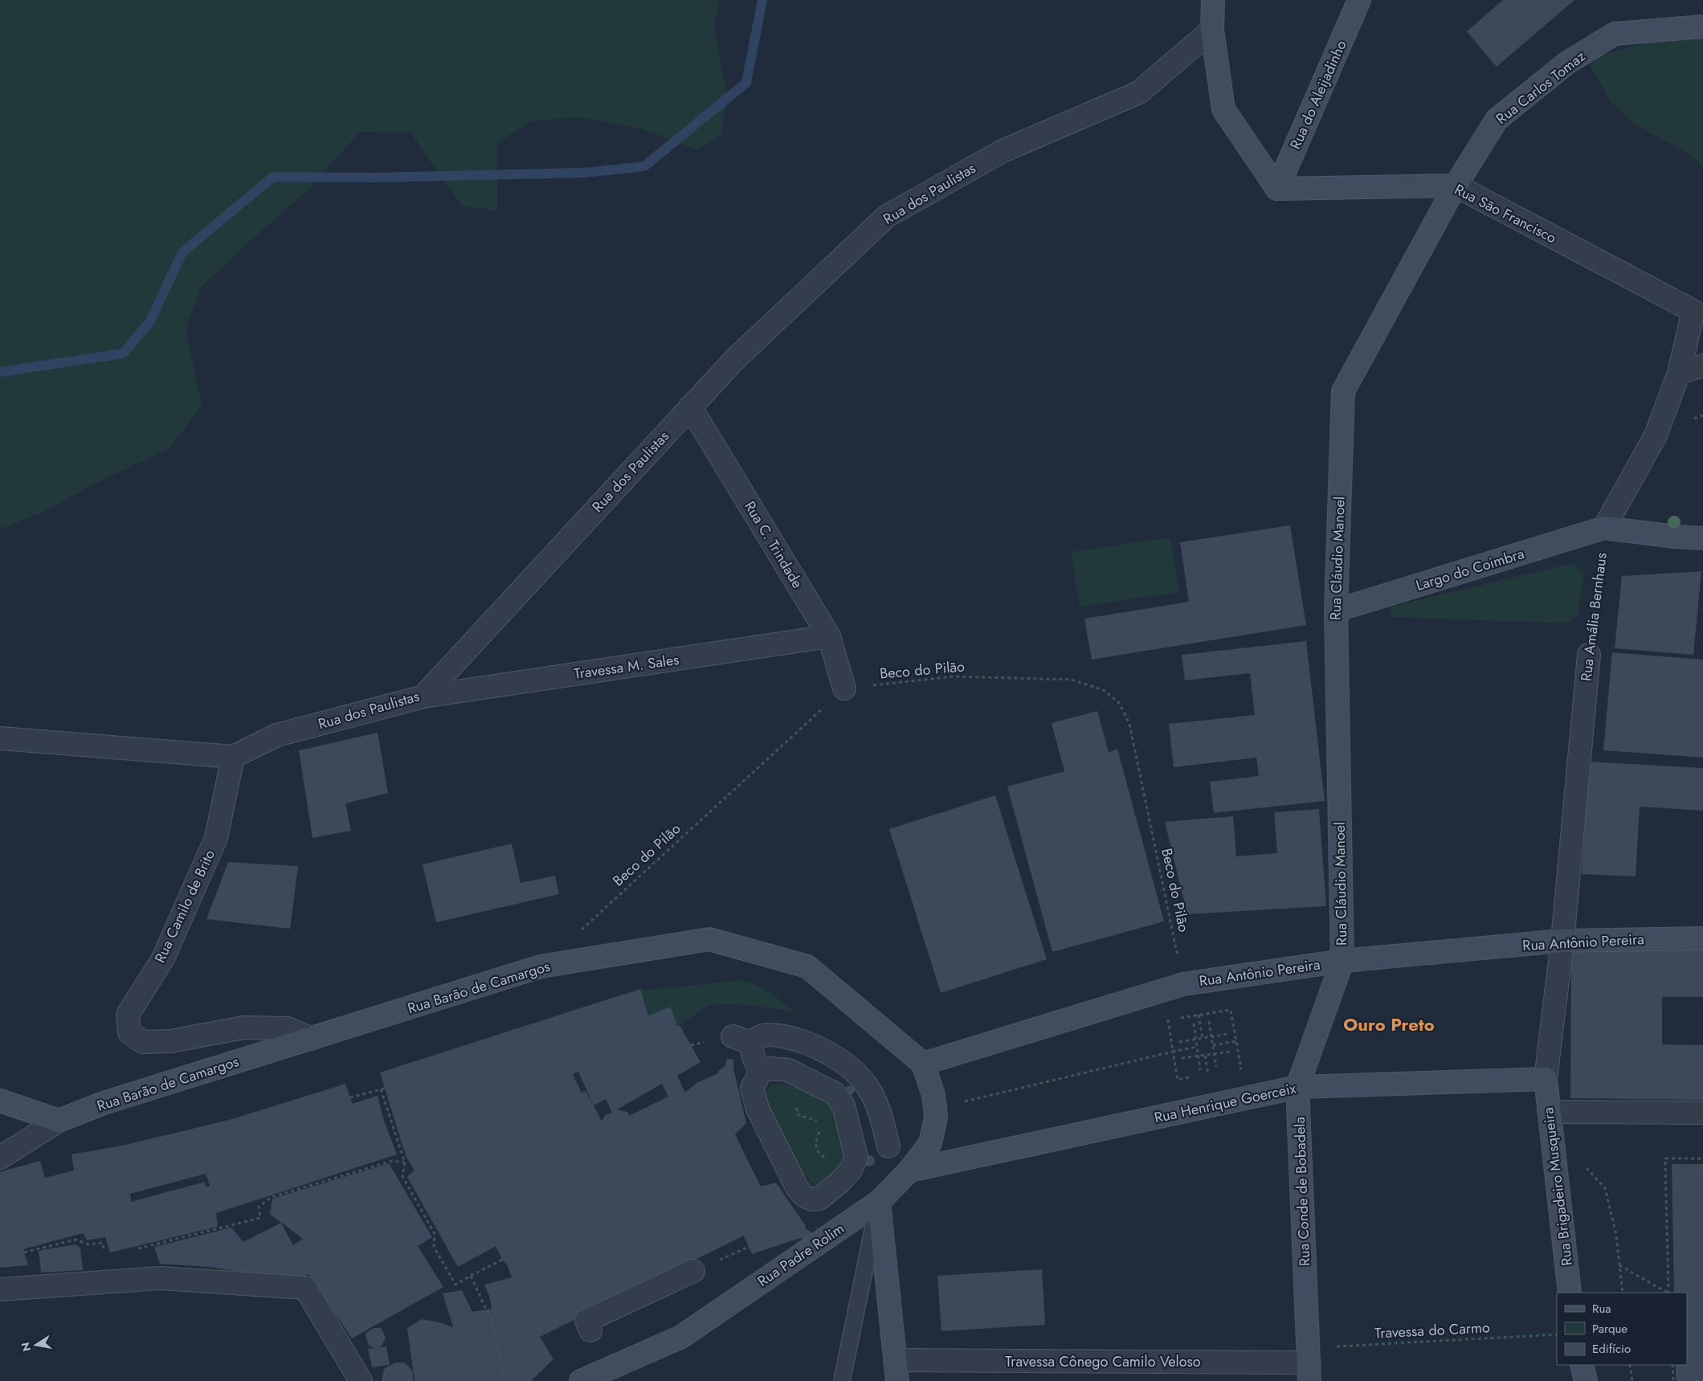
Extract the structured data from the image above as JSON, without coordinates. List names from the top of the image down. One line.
{"streets":{"street":["Rua Carlos Tomaz","Rua do Aleijadinho","Rua dos Paulistas","Rua São Francisco","Rua C. Trindade","Rua Cláudio Manoel","Largo do Coimbra","Rua Amália Bernhaus","Travessa M. Sales","Rua Camilo de Brito","Rua Antônio Pereira","Rua Barão de Camargos","Rua Henrique Goerceix","Rua Brigadeiro Musqueira","Rua Conde de Bobadela","Rua Padre Rolim","Travessa Cônego Camilo Veloso"],"path":["Beco do Pilão","Travessa do Carmo"]},"crossings":[["Rua Carlos Tomaz","Rua São Francisco"],["Rua Carlos Tomaz","Rua Cláudio Manoel"],["Rua do Aleijadinho","Rua São Francisco"],["Rua dos Paulistas","Rua C. Trindade"],["Rua dos Paulistas","Travessa M. Sales"],["Rua dos Paulistas","Rua Camilo de Brito"],["Rua São Francisco","Rua Cláudio Manoel"],["Rua C. Trindade","Travessa M. Sales"],["Rua C. Trindade","Beco do Pilão"],["Rua Cláudio Manoel","Largo do Coimbra"],["Rua Cláudio Manoel","Rua Antônio Pereira"],["Rua Cláudio Manoel","Rua Conde de Bobadela"],["Largo do Coimbra","Rua Amália Bernhaus"],["Rua Amália Bernhaus","Rua Antônio Pereira"],["Rua Amália Bernhaus","Rua Henrique Goerceix"],["Rua Amália Bernhaus","Rua Brigadeiro Musqueira"],["Beco do Pilão","Rua Antônio Pereira"],["Rua Camilo de Brito","Rua Barão de Camargos"],["Rua Antônio Pereira","Rua Barão de Camargos"],["Rua Antônio Pereira","Rua Conde de Bobadela"],["Rua Antônio Pereira","Rua Padre Rolim"],["Rua Barão de Camargos","Rua Padre Rolim"],["Rua Henrique Goerceix","Rua Brigadeiro Musqueira"],["Rua Henrique Goerceix","Rua Conde de Bobadela"],["Rua Henrique Goerceix","Rua Padre Rolim"],["Rua Conde de Bobadela","Travessa do Carmo"],["Rua Conde de Bobadela","Travessa Cônego Camilo Veloso"],["Travessa do Carmo","Travessa Cônego Camilo Veloso"]],"districts":["Ouro Preto"],"legend":["Rua","Parque","Edifício"],"north":"left"}
